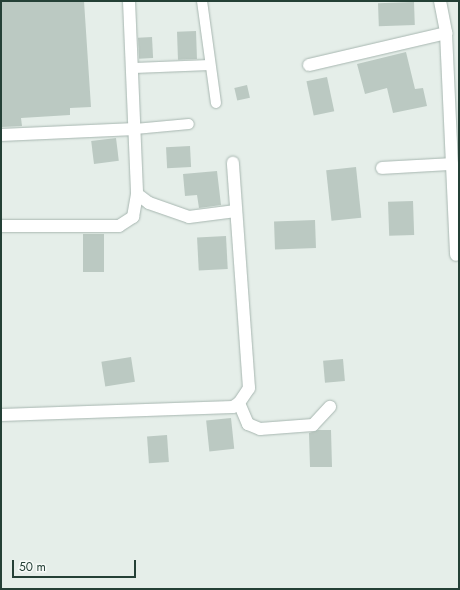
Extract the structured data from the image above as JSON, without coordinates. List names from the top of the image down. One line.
{"scale_bar":"50 m"}
